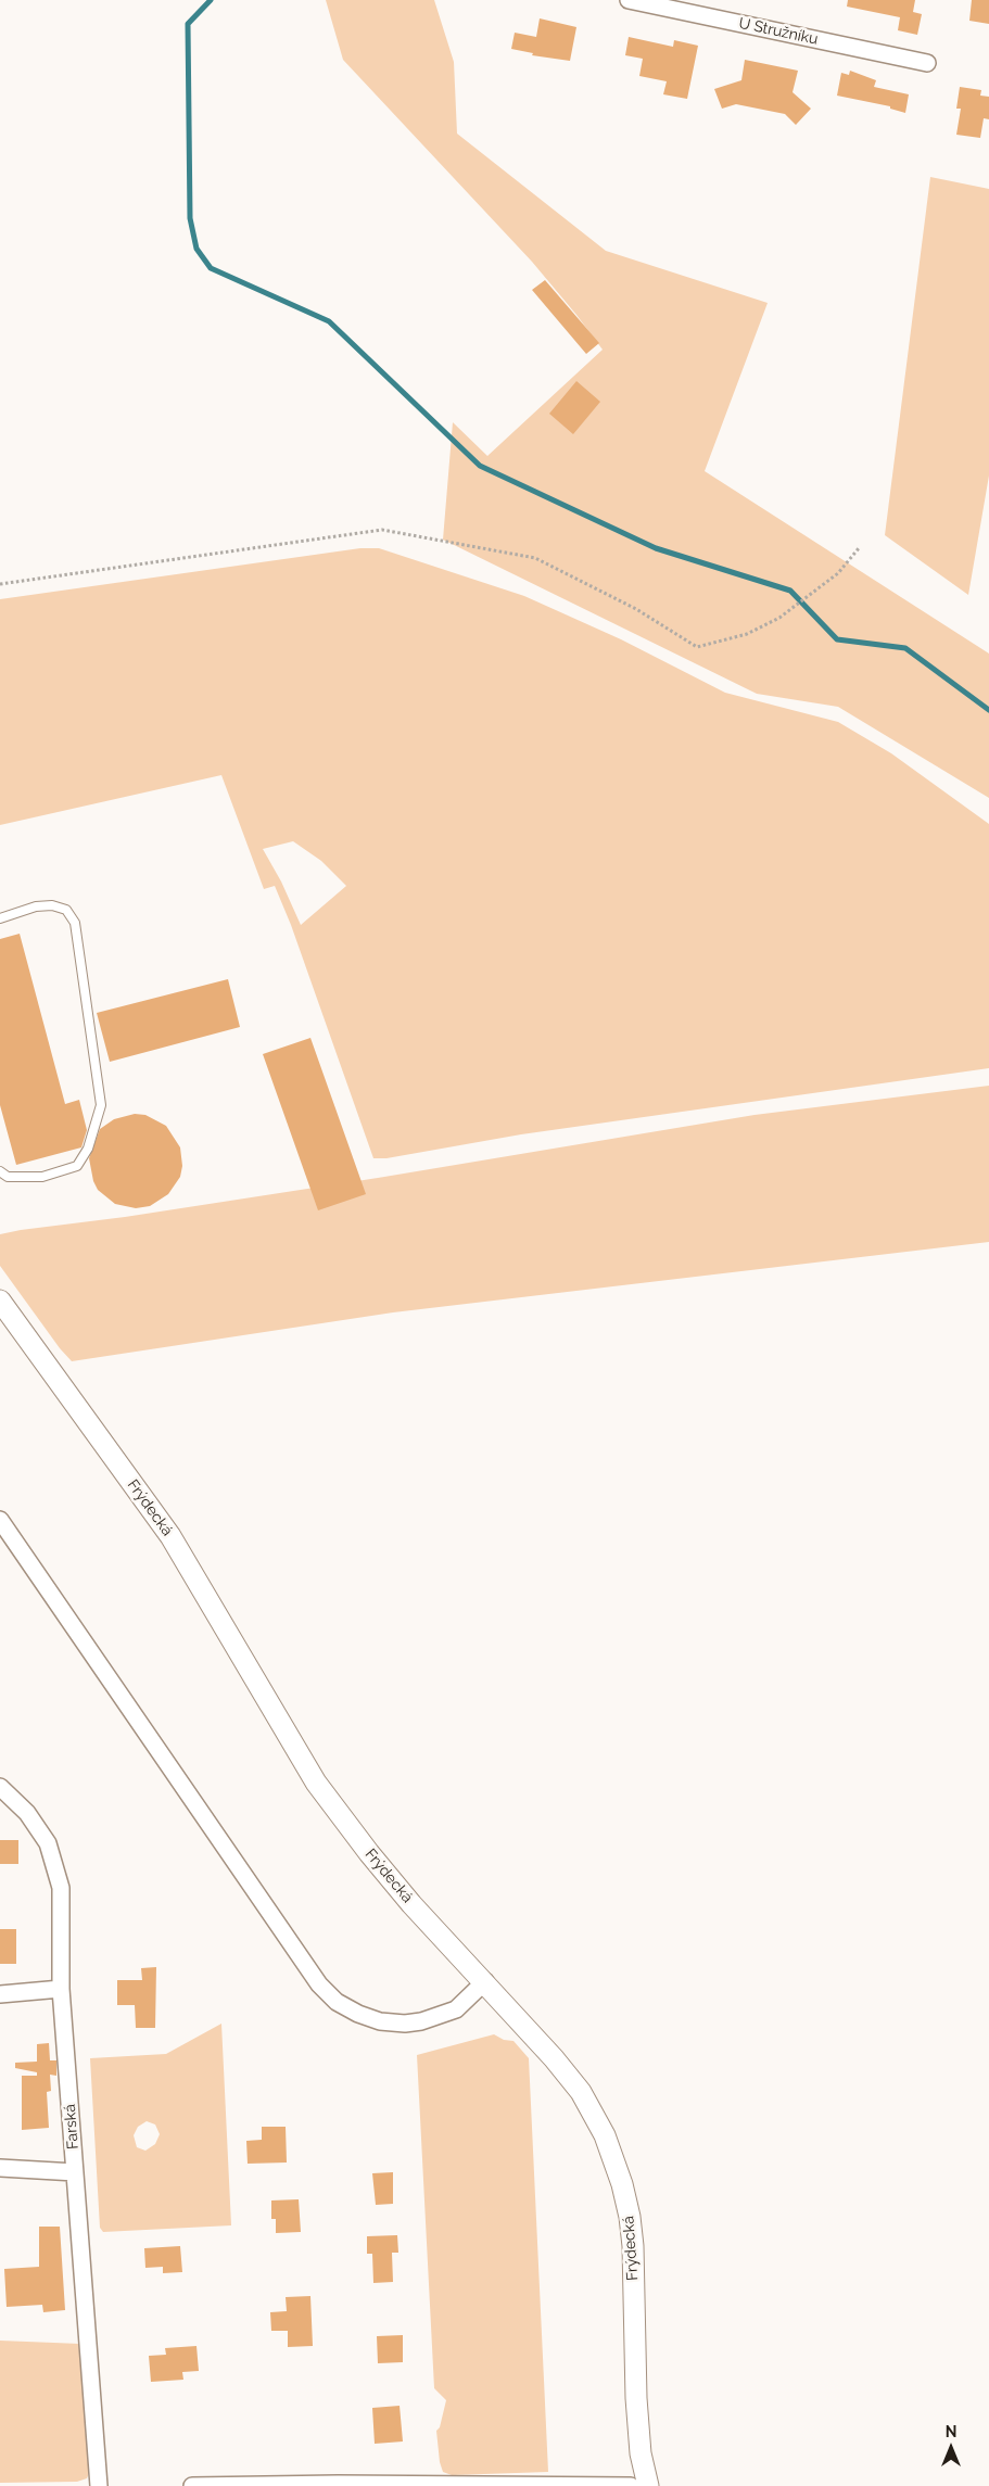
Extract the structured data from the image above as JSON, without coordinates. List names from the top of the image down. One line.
{"streets":{"street":["U Stružníku","Frýdecká","Farská"]},"north":"top"}
